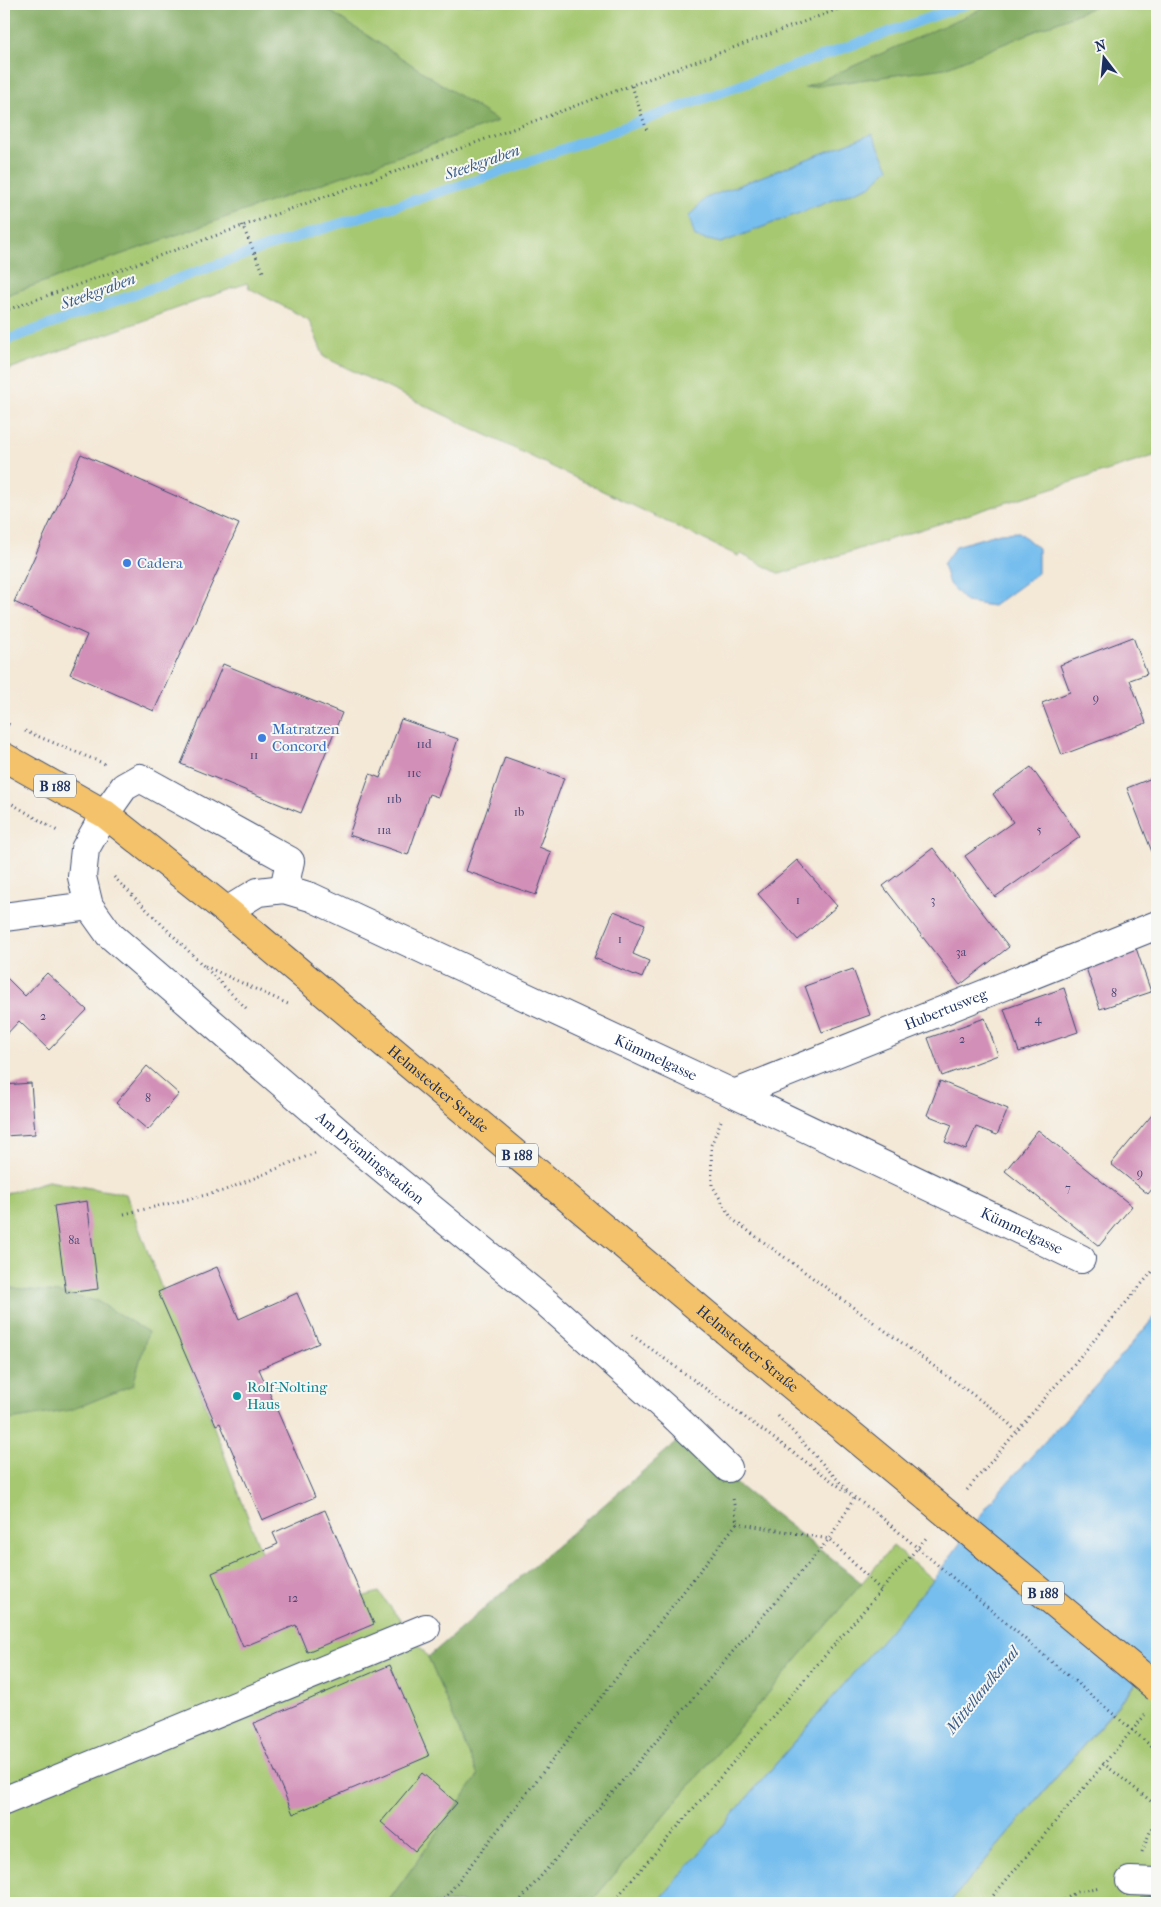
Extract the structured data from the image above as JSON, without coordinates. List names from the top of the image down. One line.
{"streets":{"main road":["B 188","Helmstedter Straße"],"street":["Hubertusweg","Kümmelgasse","Am Drömlingstadion"]},"crossings":[["Hubertusweg","Kümmelgasse"],["Kümmelgasse","Helmstedter Straße"],["Helmstedter Straße","Am Drömlingstadion"]],"water":["Steekgraben","Mittellandkanal"],"places":["Cadera","Matratzen Concord","Rolf-Nolting Haus"],"house_numbers":["9","11d","11","11c","11b","1b","11a","5","1","3","1","3a","8","2","4","2","8","9","7","8a","12"],"north":"top"}
